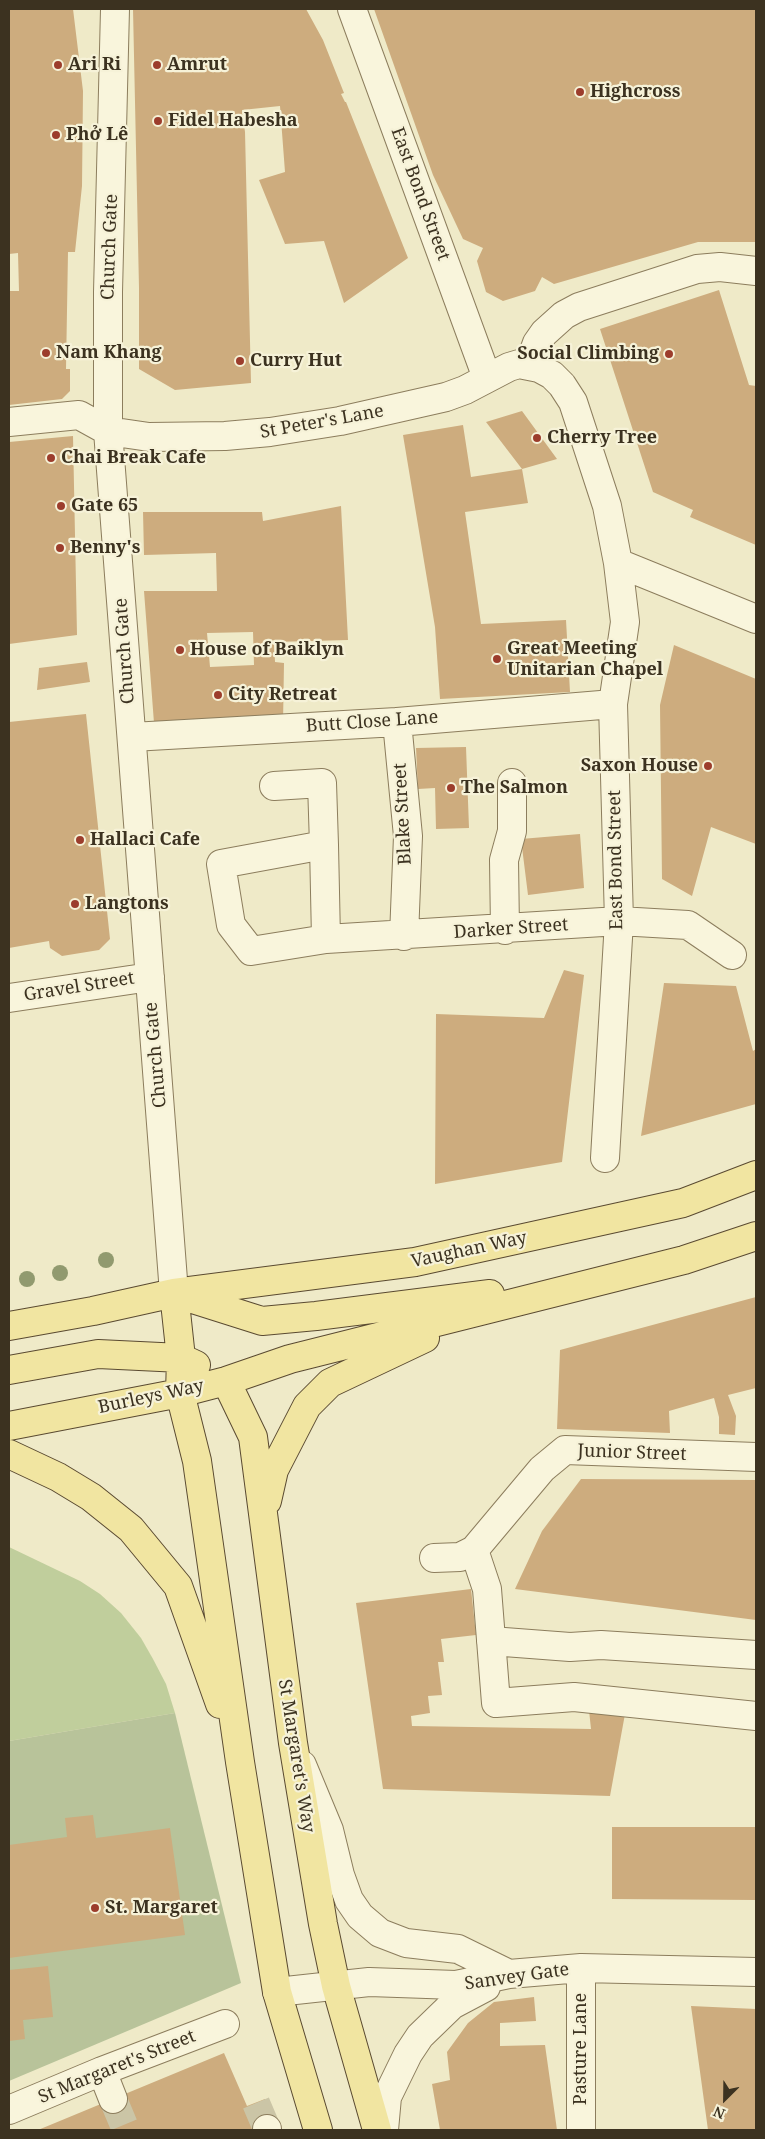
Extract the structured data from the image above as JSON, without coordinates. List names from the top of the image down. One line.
{"streets":{"main road":["Vaughan Way","Burleys Way","St Margaret's Way"],"street":["East Bond Street","Church Gate","St Peter's Lane","Butt Close Lane","Blake Street","Darker Street","Gravel Street","Junior Street","Sanvey Gate","Pasture Lane","St Margaret's Street"]},"crossings":[["East Bond Street","St Peter's Lane"],["East Bond Street","Butt Close Lane"],["East Bond Street","Darker Street"],["Church Gate","St Peter's Lane"],["Church Gate","Butt Close Lane"],["Church Gate","Gravel Street"],["Church Gate","Vaughan Way"],["Butt Close Lane","Blake Street"],["Blake Street","Darker Street"],["Burleys Way","St Margaret's Way"],["St Margaret's Way","Sanvey Gate"],["Sanvey Gate","Pasture Lane"]],"places":["Ari Ri","Amrut","Highcross","Fidel Habesha","Phở Lê","Nam Khang","Social Climbing","Curry Hut","Cherry Tree","Chai Break Cafe","Gate 65","Benny's","House of Baiklyn","Great Meeting Unitarian Chapel","City Retreat","Saxon House","The Salmon","Hallaci Cafe","Langtons","St. Margaret"],"north":"bottom left"}
